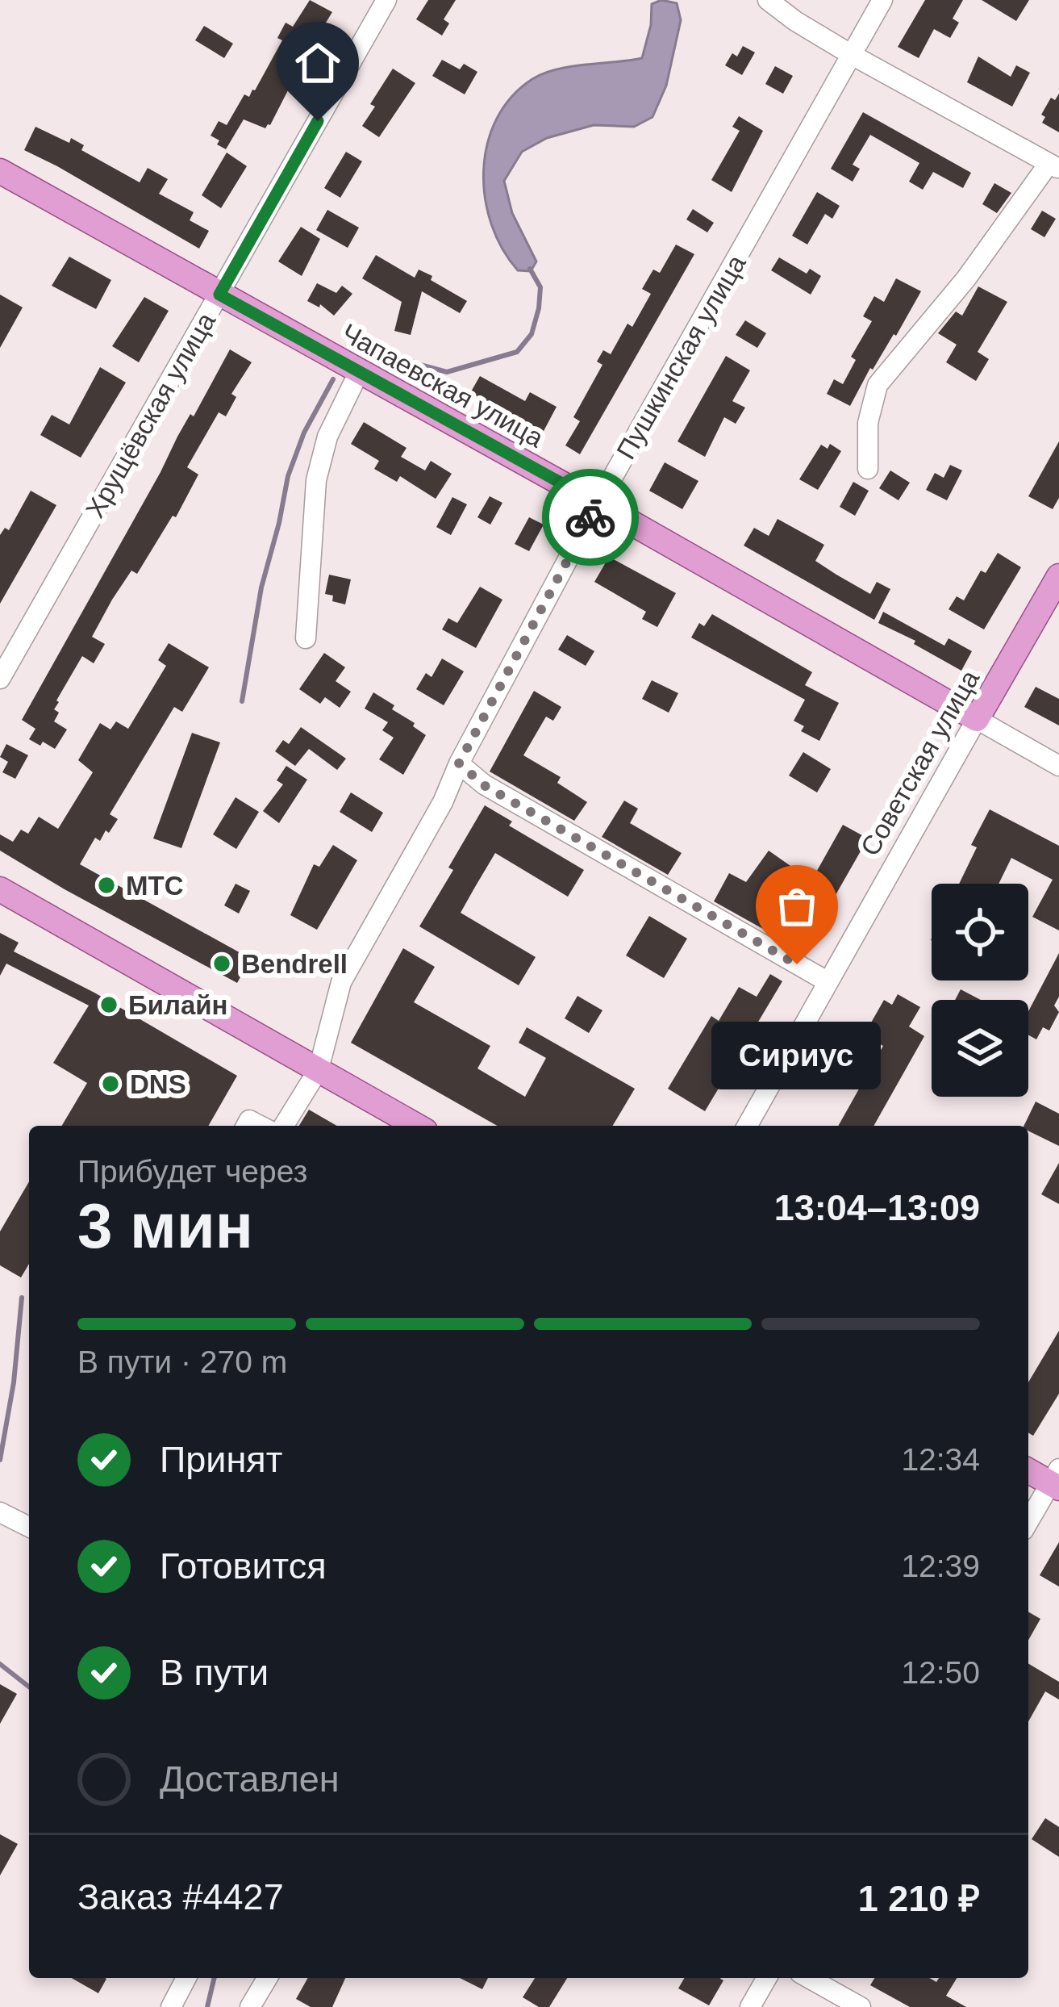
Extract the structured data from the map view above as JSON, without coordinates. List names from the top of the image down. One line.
{"streets":{"main road":["Чапаевская улица","Советская улица"],"street":["Пушкинская улица","Хрущёвская улица"]},"crossings":[["Пушкинская улица","Чапаевская улица"],["Чапаевская улица","Хрущёвская улица"],["Чапаевская улица","Советская улица"]],"places":["МТС","Bendrell","Сириус","Билайн","DNS"],"page":{"bubble":"Сириус","heading":["3 мин","Прибудет через","13:04–13:09"],"panel":["Заказ #4427","1 210 ₽"],"bar":"В пути · 270 m","list":[["Принят","12:34"],["Готовится","12:39"],["В пути","12:50"],"Доставлен"]}}
